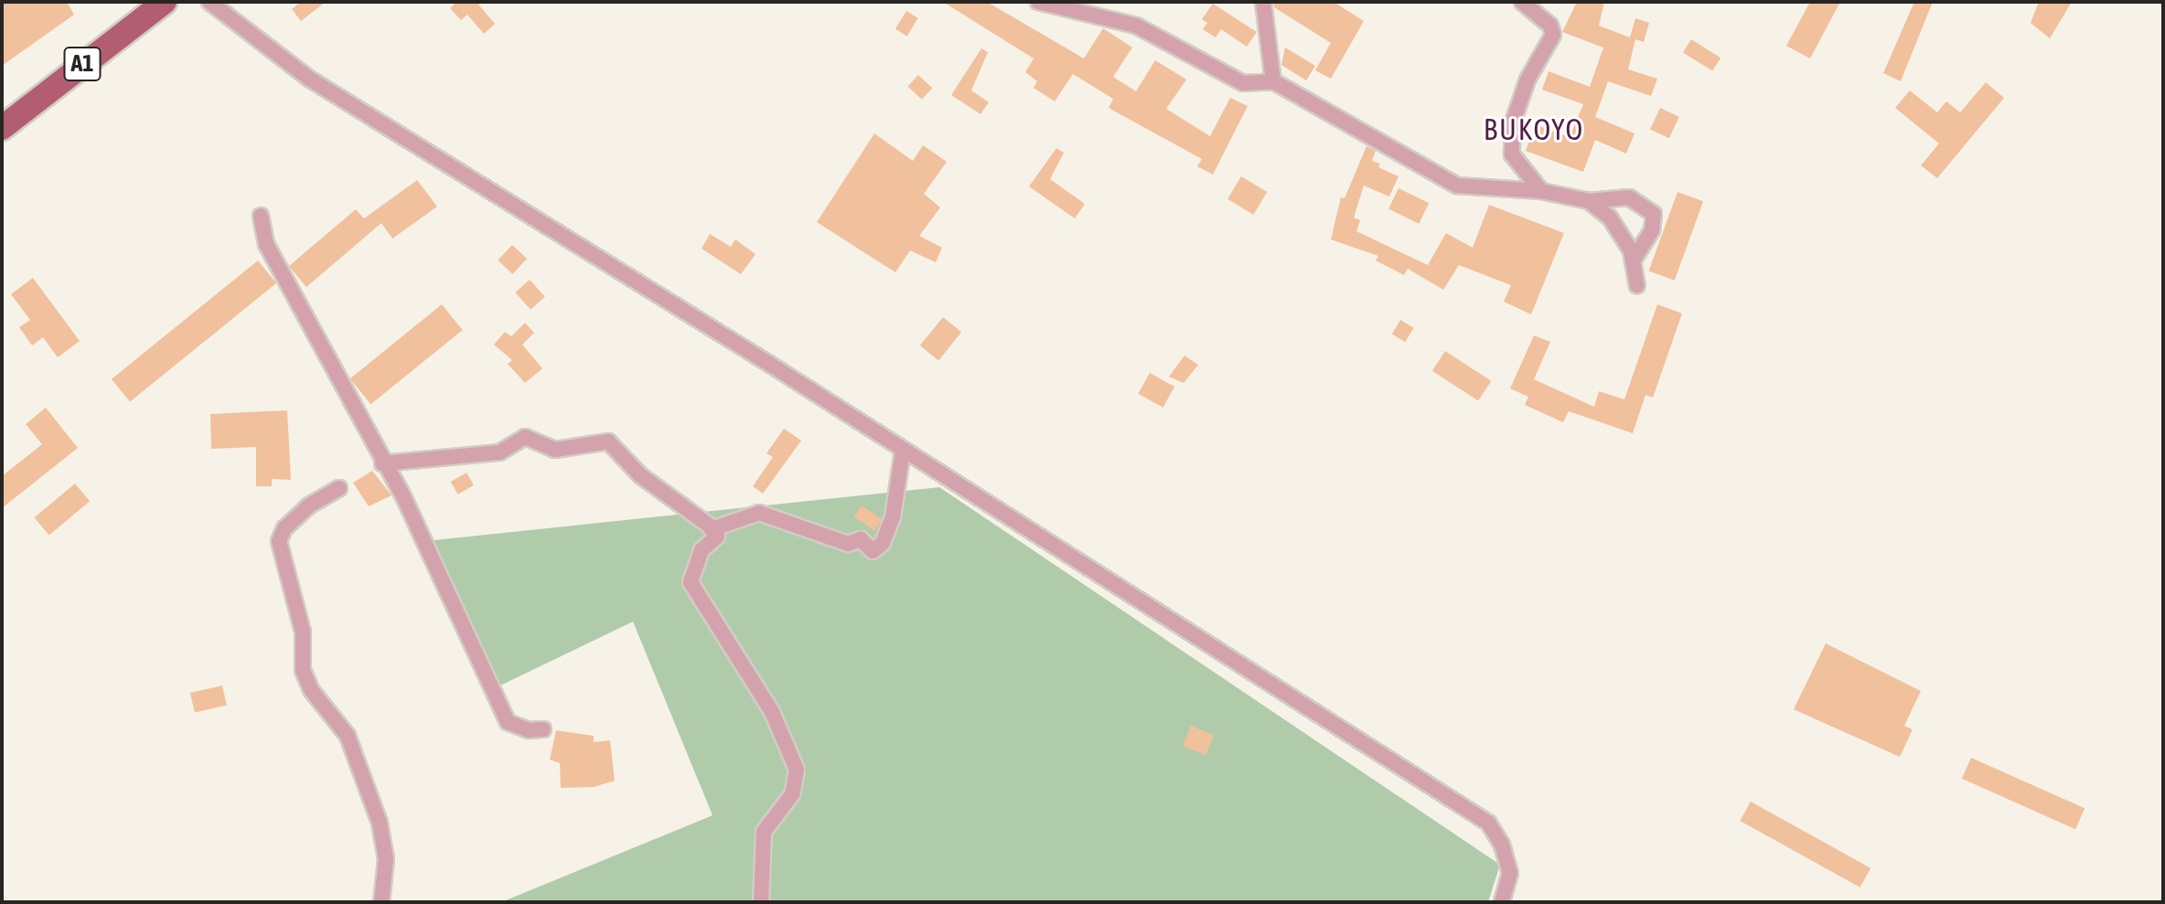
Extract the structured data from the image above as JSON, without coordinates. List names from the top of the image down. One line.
{"streets":{"main road":["A1"]},"districts":["BUKOYO"]}
